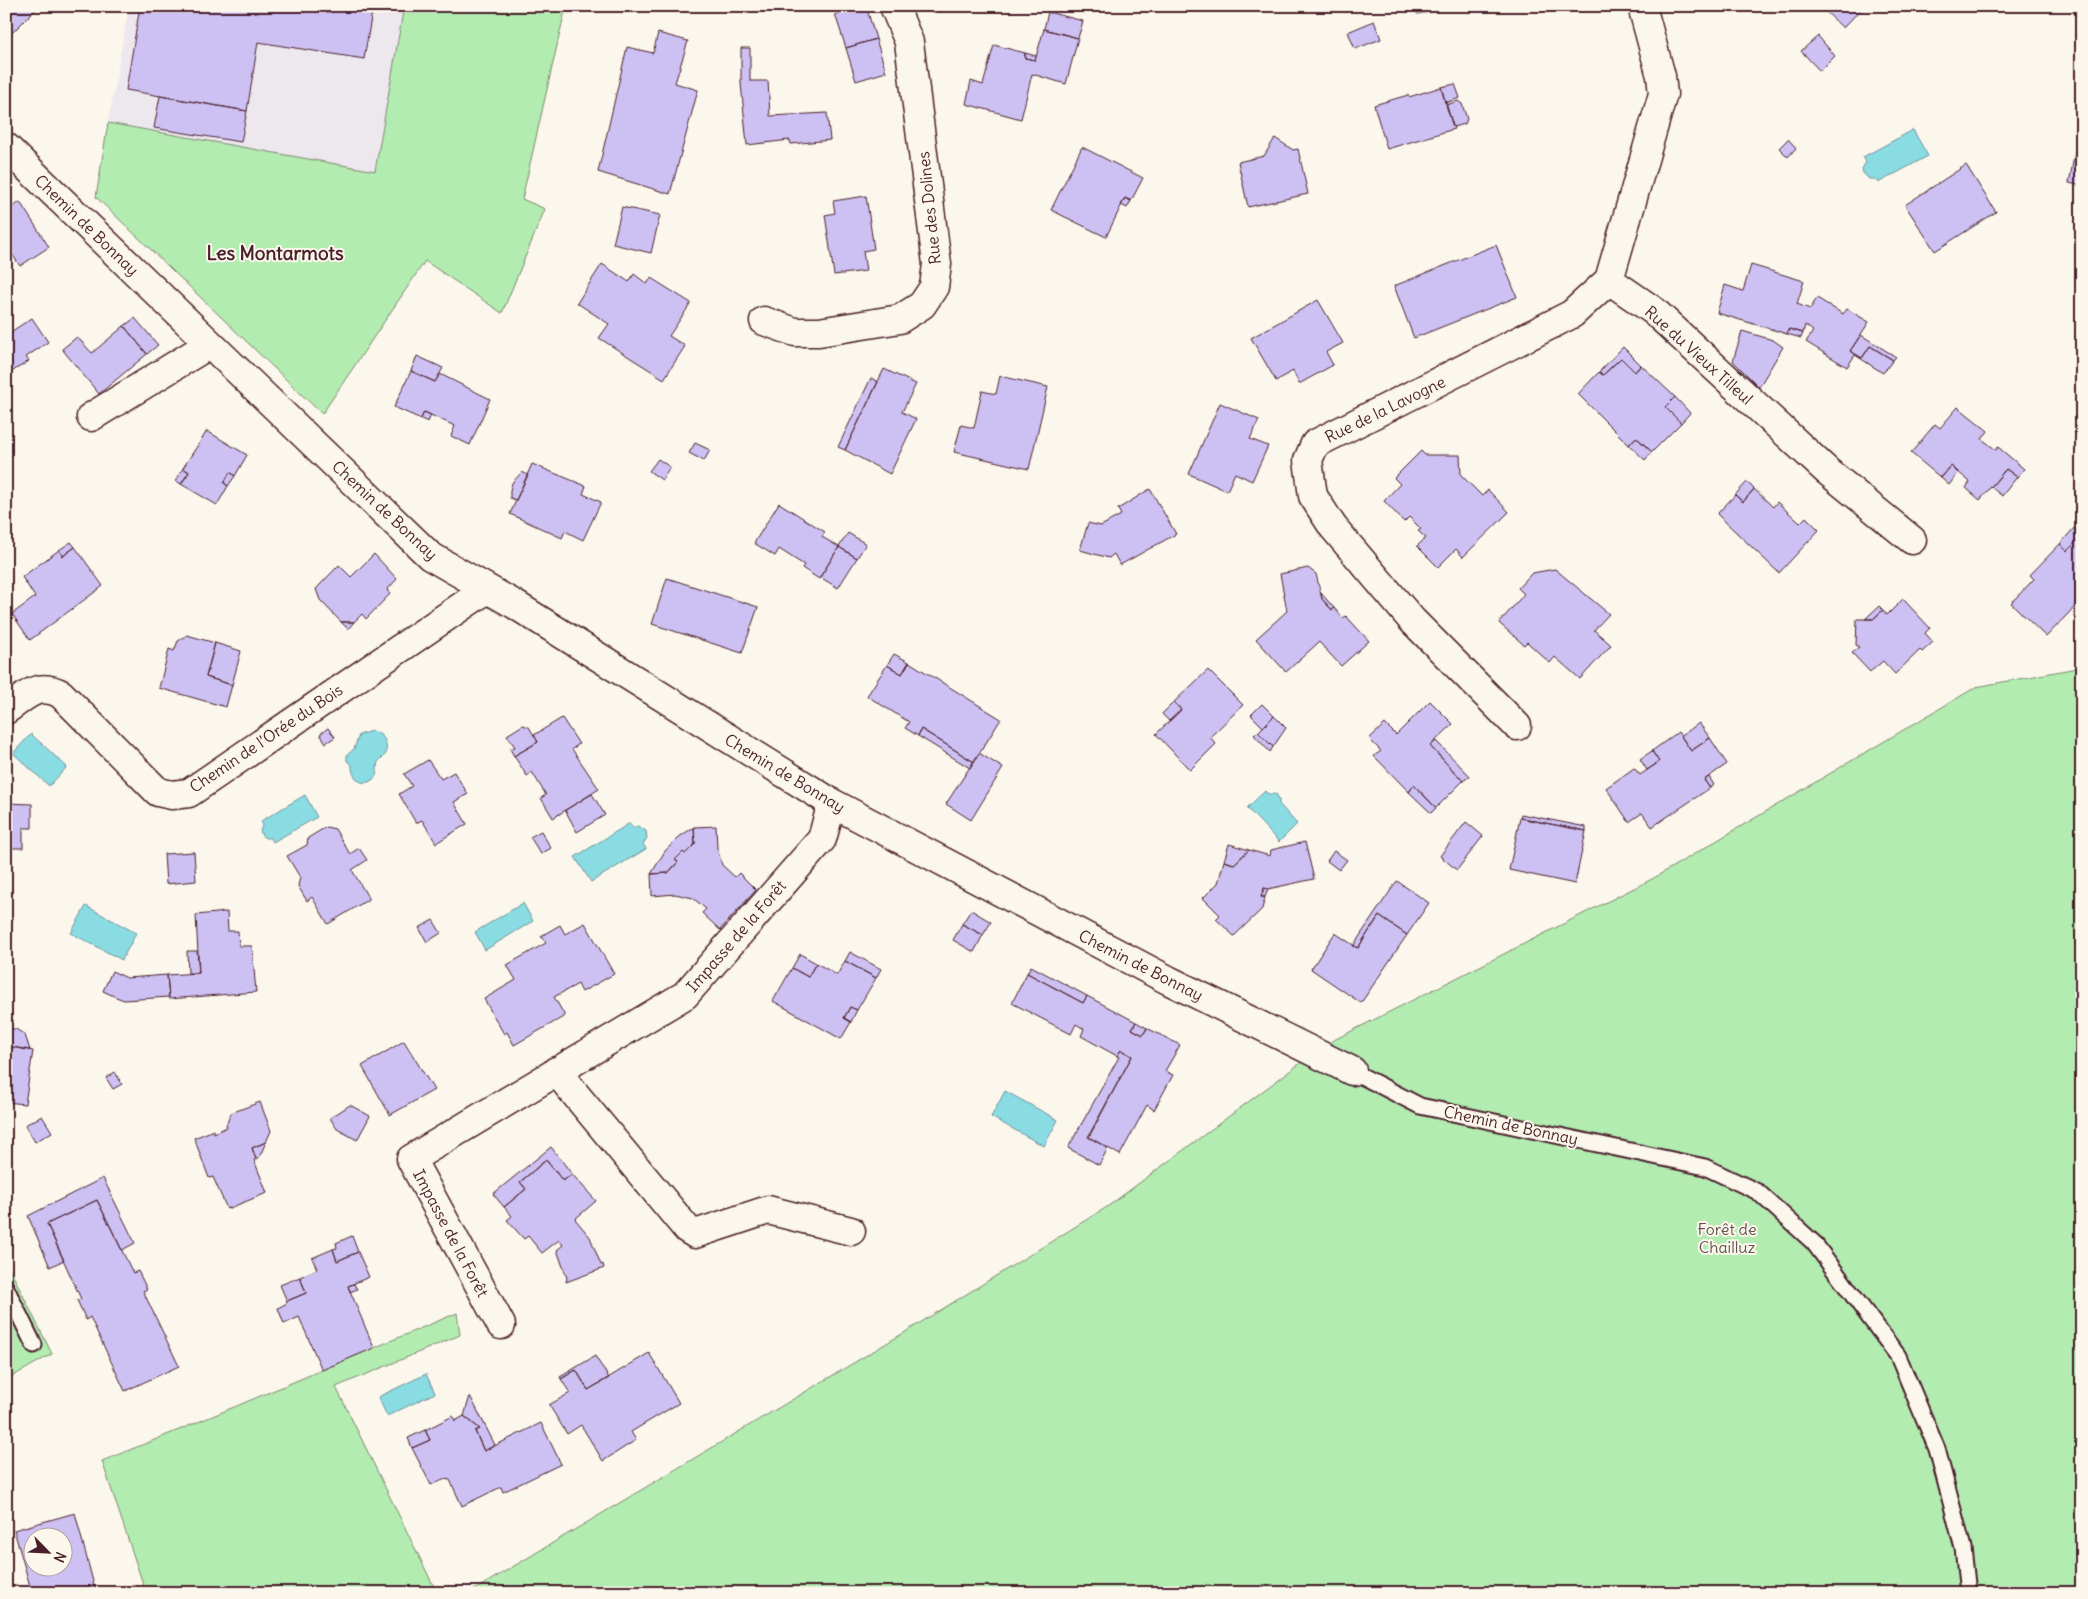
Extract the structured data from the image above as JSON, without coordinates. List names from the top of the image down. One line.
{"streets":{"street":["Rue des Dolines","Chemin de Bonnay","Rue du Vieux Tilleul","Rue de la Lavogne","Chemin de l’Orée du Bois","Impasse de la Forêt"]},"crossings":[["Chemin de Bonnay","Chemin de l’Orée du Bois"],["Chemin de Bonnay","Impasse de la Forêt"],["Rue du Vieux Tilleul","Rue de la Lavogne"]],"districts":["Les Montarmots"],"parks":["Forêt de Chailluz"],"north":"bottom right"}
